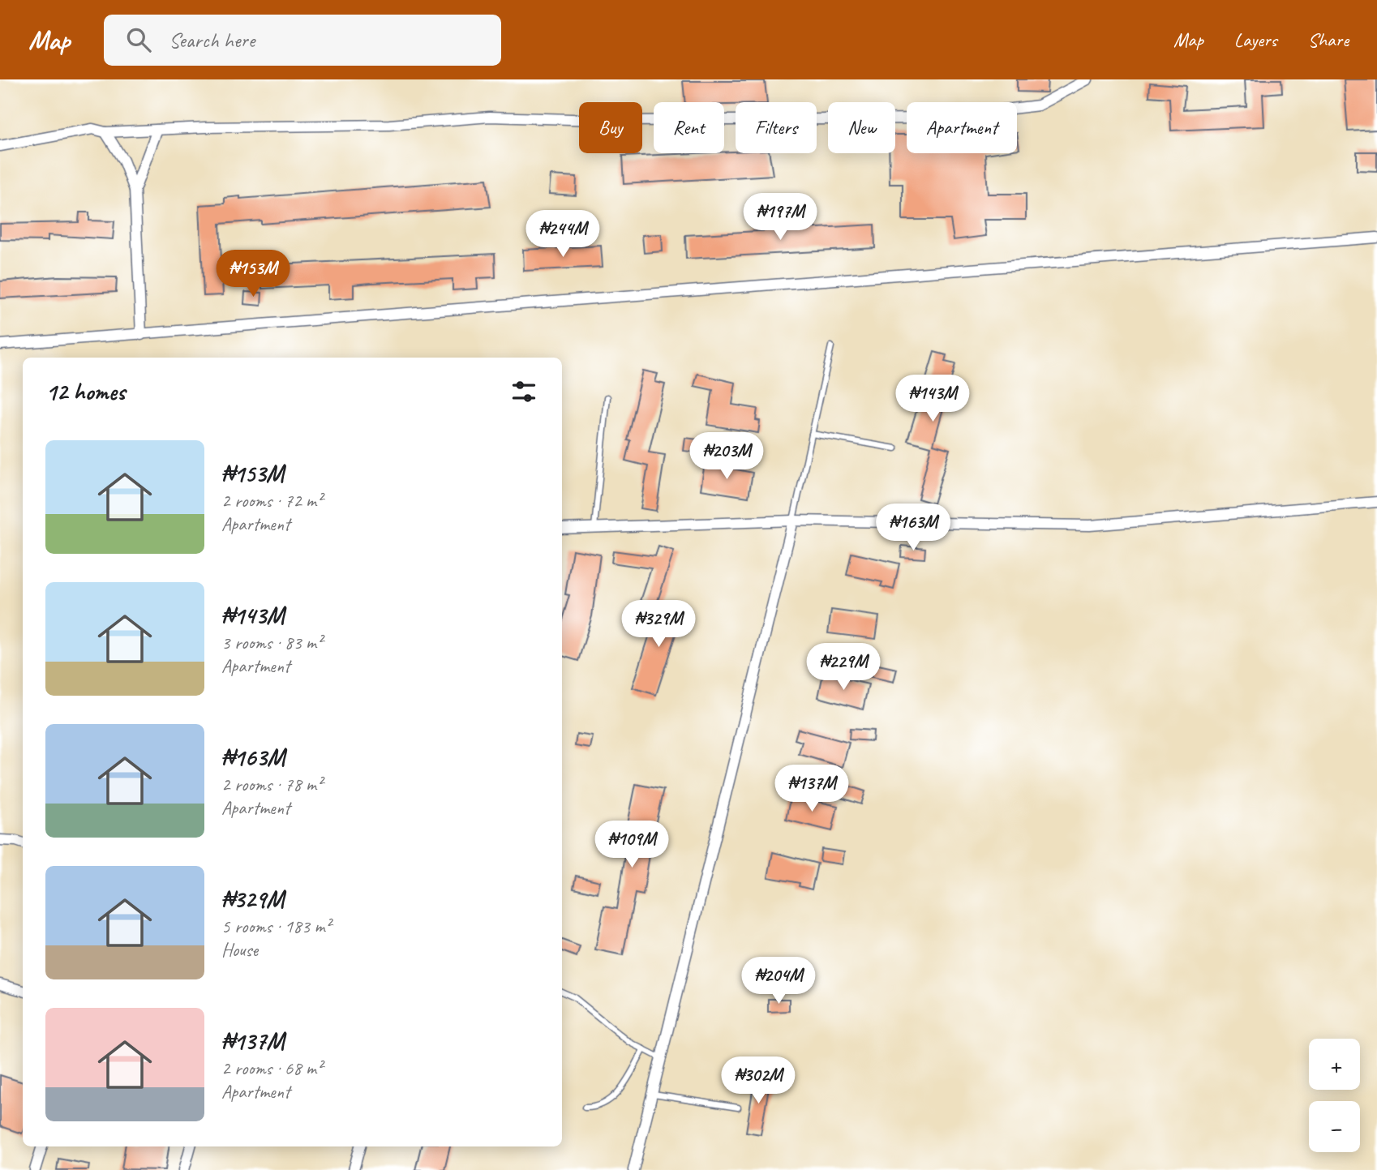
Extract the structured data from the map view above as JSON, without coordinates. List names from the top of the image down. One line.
{"page":{"header":"Map","search":"Search here","nav":["Map","Layers","Share"],"chip":["Buy","Rent","Filters","New","Apartment"],"price":["₦197M","₦244M","₦153M","₦143M","₦203M","₦163M","₦329M","₦229M","₦137M","₦109M","₦204M","₦302M"],"heading":"12 homes","list":[{"name":"₦153M","note":"2 rooms · 72 m² · Apartment"},{"name":"₦143M","note":"3 rooms · 83 m² · Apartment"},{"name":"₦163M","note":"2 rooms · 78 m² · Apartment"},{"name":"₦329M","note":"5 rooms · 183 m² · House"},{"name":"₦137M","note":"2 rooms · 68 m² · Apartment"}],"map_buttons":["+","−"]}}
